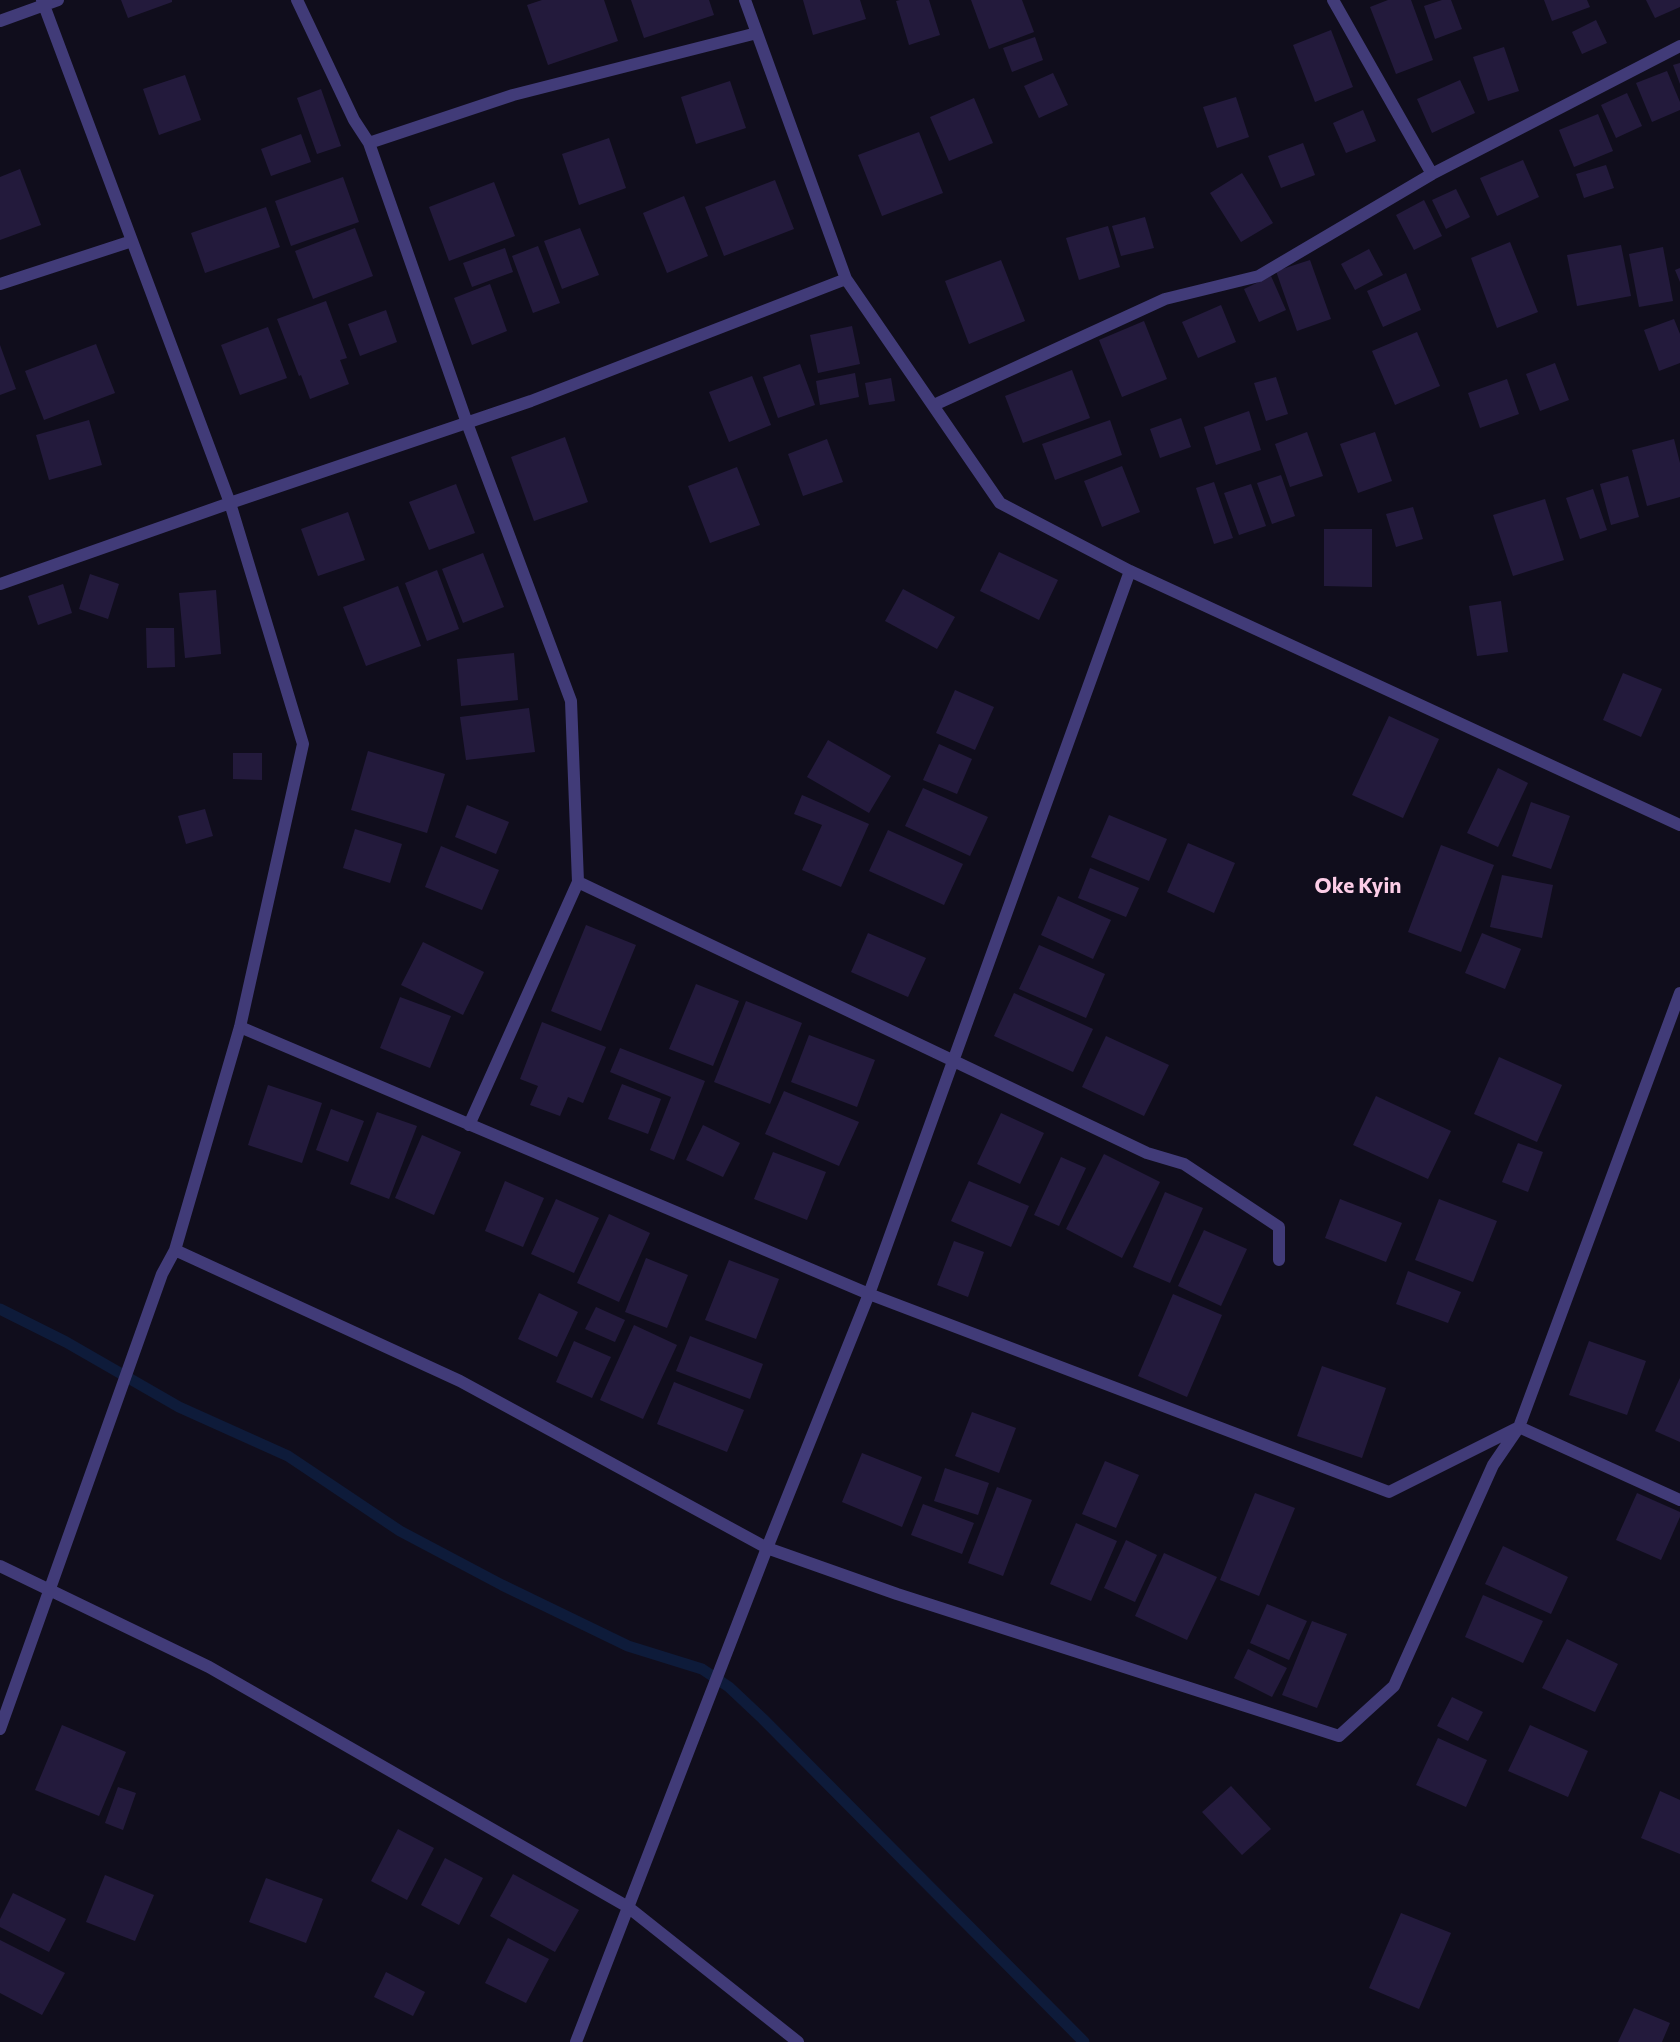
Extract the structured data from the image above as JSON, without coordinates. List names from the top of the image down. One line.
{"districts":["Oke Kyin"]}
